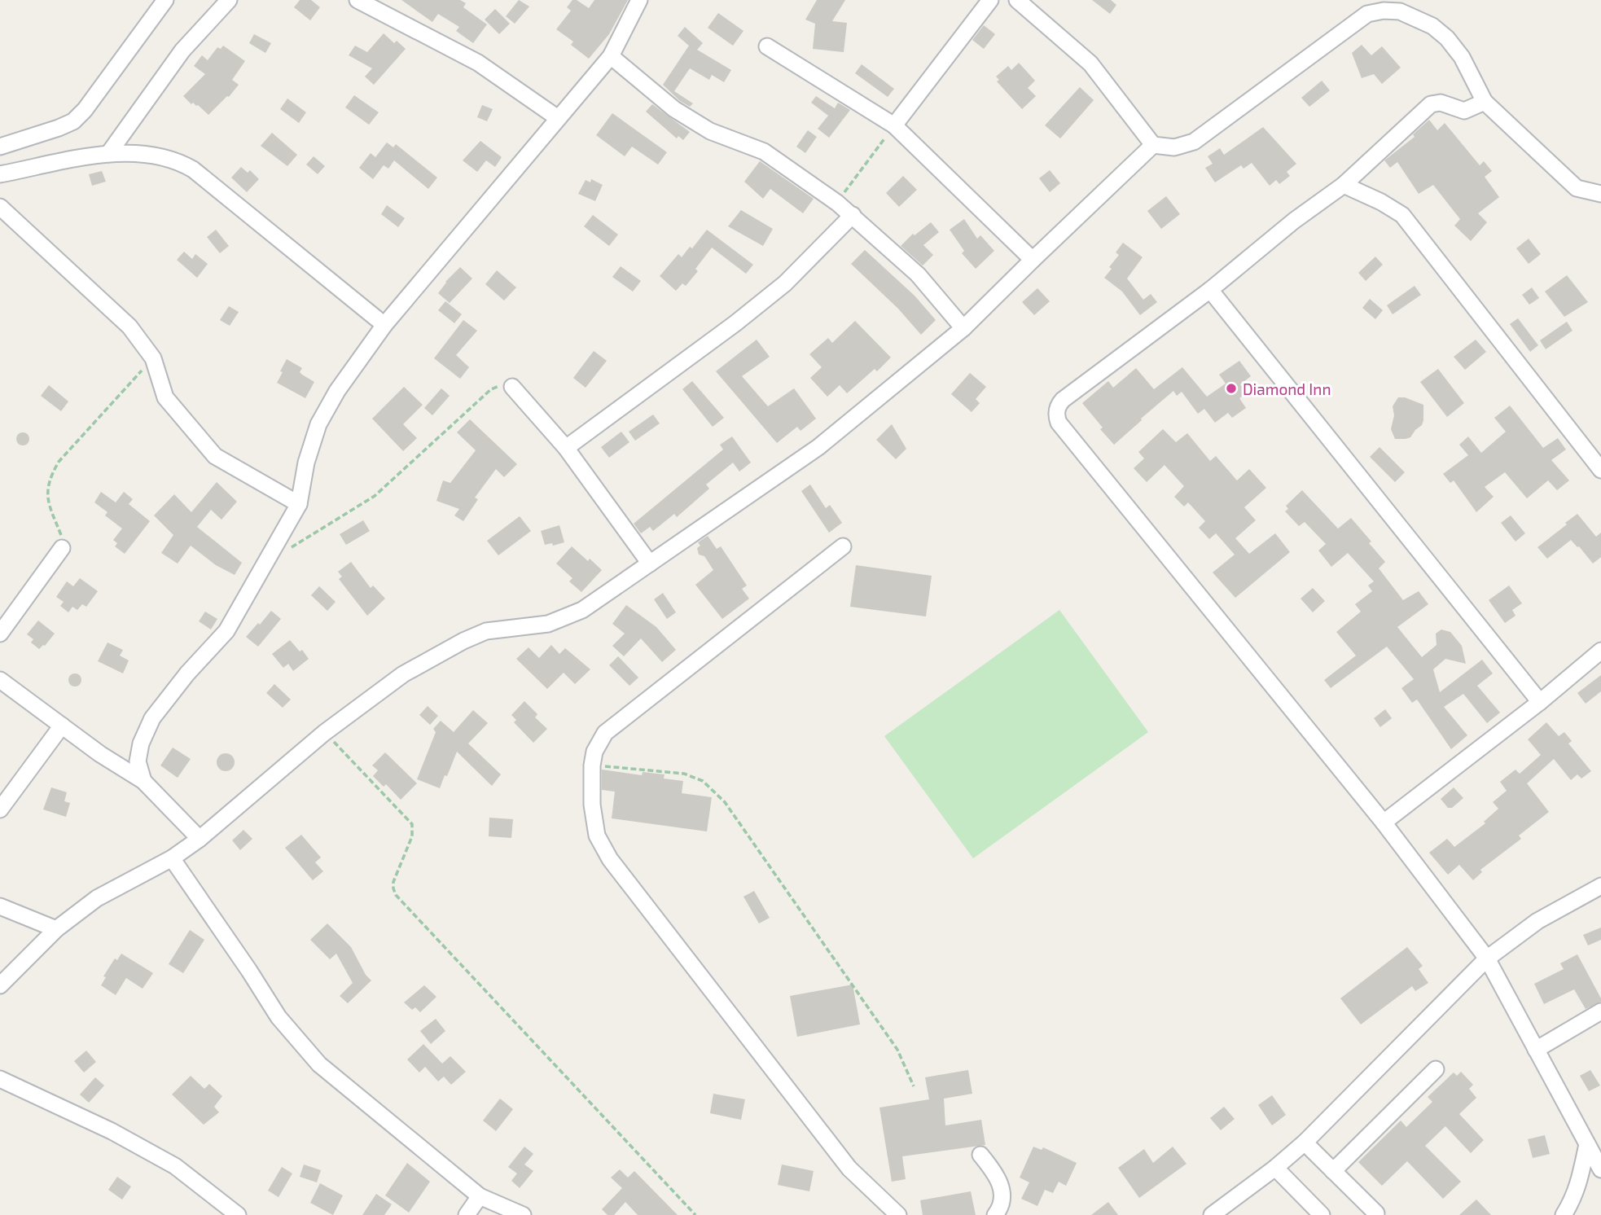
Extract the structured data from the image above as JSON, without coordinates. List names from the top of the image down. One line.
{"places":["Diamond Inn"]}
